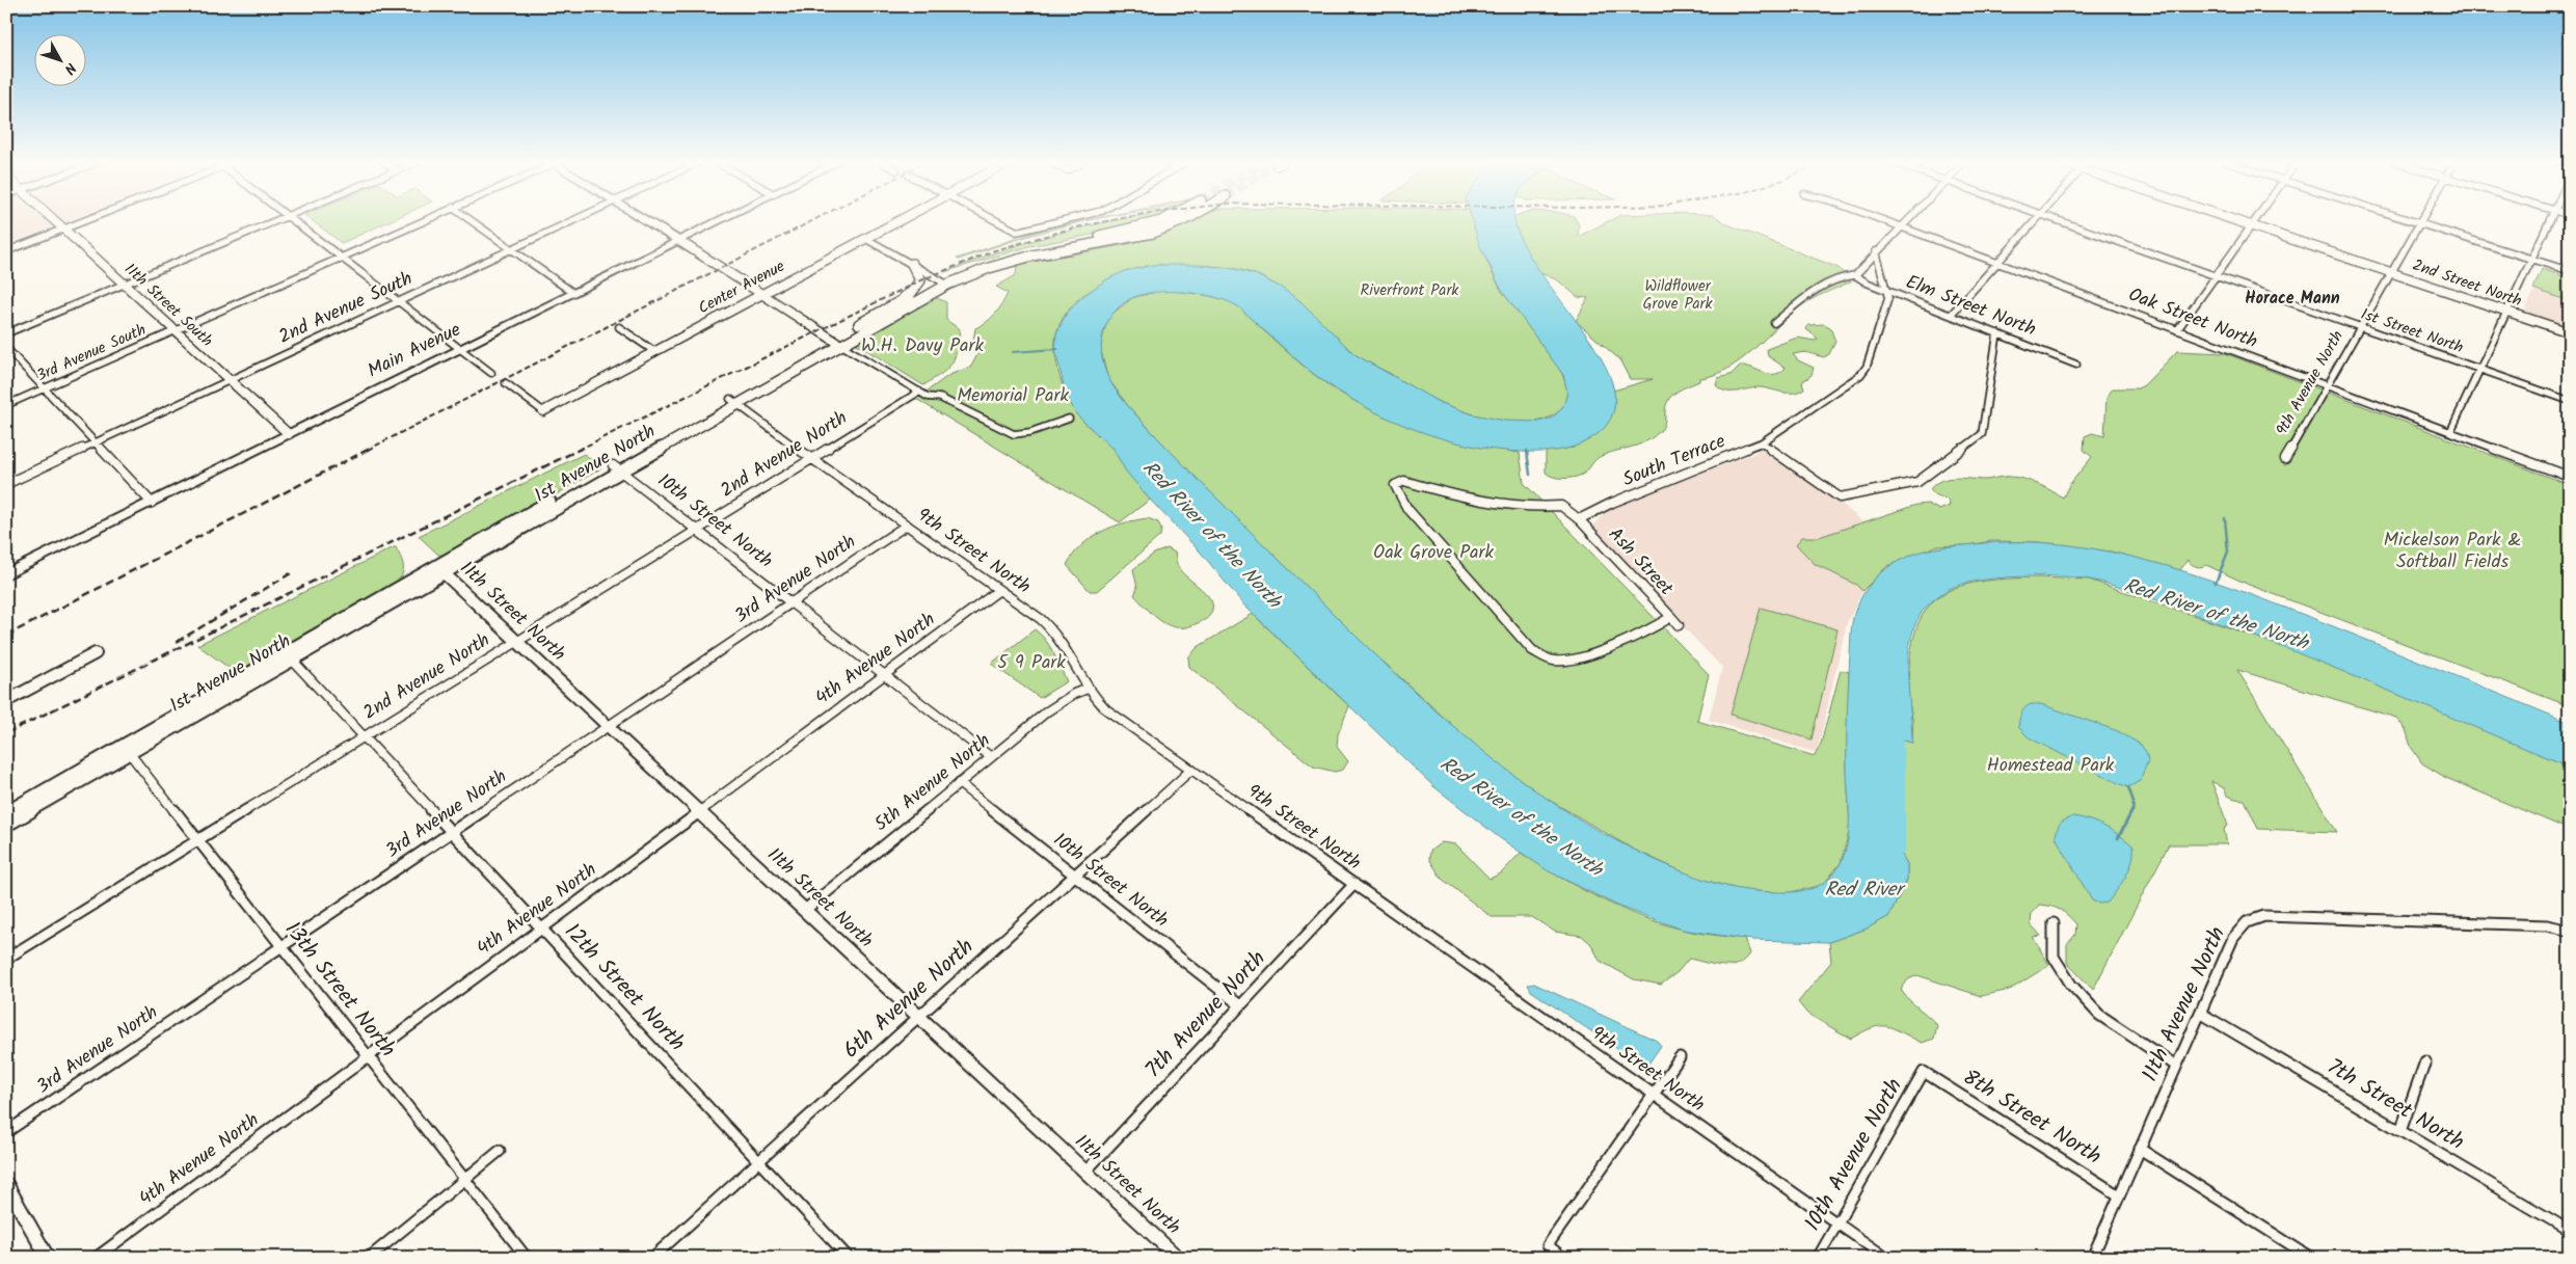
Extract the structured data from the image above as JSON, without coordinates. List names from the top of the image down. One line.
{"streets":{"main road":["Main Avenue","1st Avenue North"],"street":["2nd Street North","Center Avenue","11th Street South","Elm Street North","2nd Avenue South","Oak Street North","1st Street North","3rd Avenue South","9th Avenue North","2nd Avenue North","South Terrace","10th Street North","9th Street North","Ash Street","3rd Avenue North","11th Street North","4th Avenue North","5th Avenue North","12th Street North","13th Street North","6th Avenue North","11th Avenue North","7th Avenue North","7th Street North","8th Street North","10th Avenue North"]},"crossings":[["2nd Street North","9th Avenue North"],["11th Street South","2nd Avenue South"],["11th Street South","Main Avenue"],["11th Street South","3rd Avenue South"],["Elm Street North","South Terrace"],["Oak Street North","9th Avenue North"],["1st Street North","9th Avenue North"],["2nd Avenue North","10th Street North"],["2nd Avenue North","9th Street North"],["2nd Avenue North","11th Street North"],["2nd Avenue North","12th Street North"],["2nd Avenue North","13th Street North"],["South Terrace","Ash Street"],["1st Avenue North","10th Street North"],["1st Avenue North","9th Street North"],["1st Avenue North","11th Street North"],["1st Avenue North","12th Street North"],["1st Avenue North","13th Street North"],["10th Street North","3rd Avenue North"],["10th Street North","4th Avenue North"],["10th Street North","5th Avenue North"],["10th Street North","6th Avenue North"],["10th Street North","7th Avenue North"],["9th Street North","3rd Avenue North"],["9th Street North","4th Avenue North"],["9th Street North","5th Avenue North"],["9th Street North","6th Avenue North"],["9th Street North","7th Avenue North"],["9th Street North","10th Avenue North"],["3rd Avenue North","11th Street North"],["3rd Avenue North","12th Street North"],["3rd Avenue North","13th Street North"],["11th Street North","4th Avenue North"],["11th Street North","5th Avenue North"],["11th Street North","6th Avenue North"],["11th Street North","7th Avenue North"],["4th Avenue North","12th Street North"],["4th Avenue North","13th Street North"],["12th Street North","6th Avenue North"],["11th Avenue North","7th Street North"],["11th Avenue North","8th Street North"],["8th Street North","10th Avenue North"]],"districts":["Horace Mann"],"water":["Red River of the North","Red River"],"parks":["Wildflower Grove Park","Riverfront Park","W.H. Davy Park","Memorial Park","Mickelson Park & Softball Fields","Oak Grove Park","5 9 Park","Homestead Park"],"north":"bottom right"}
